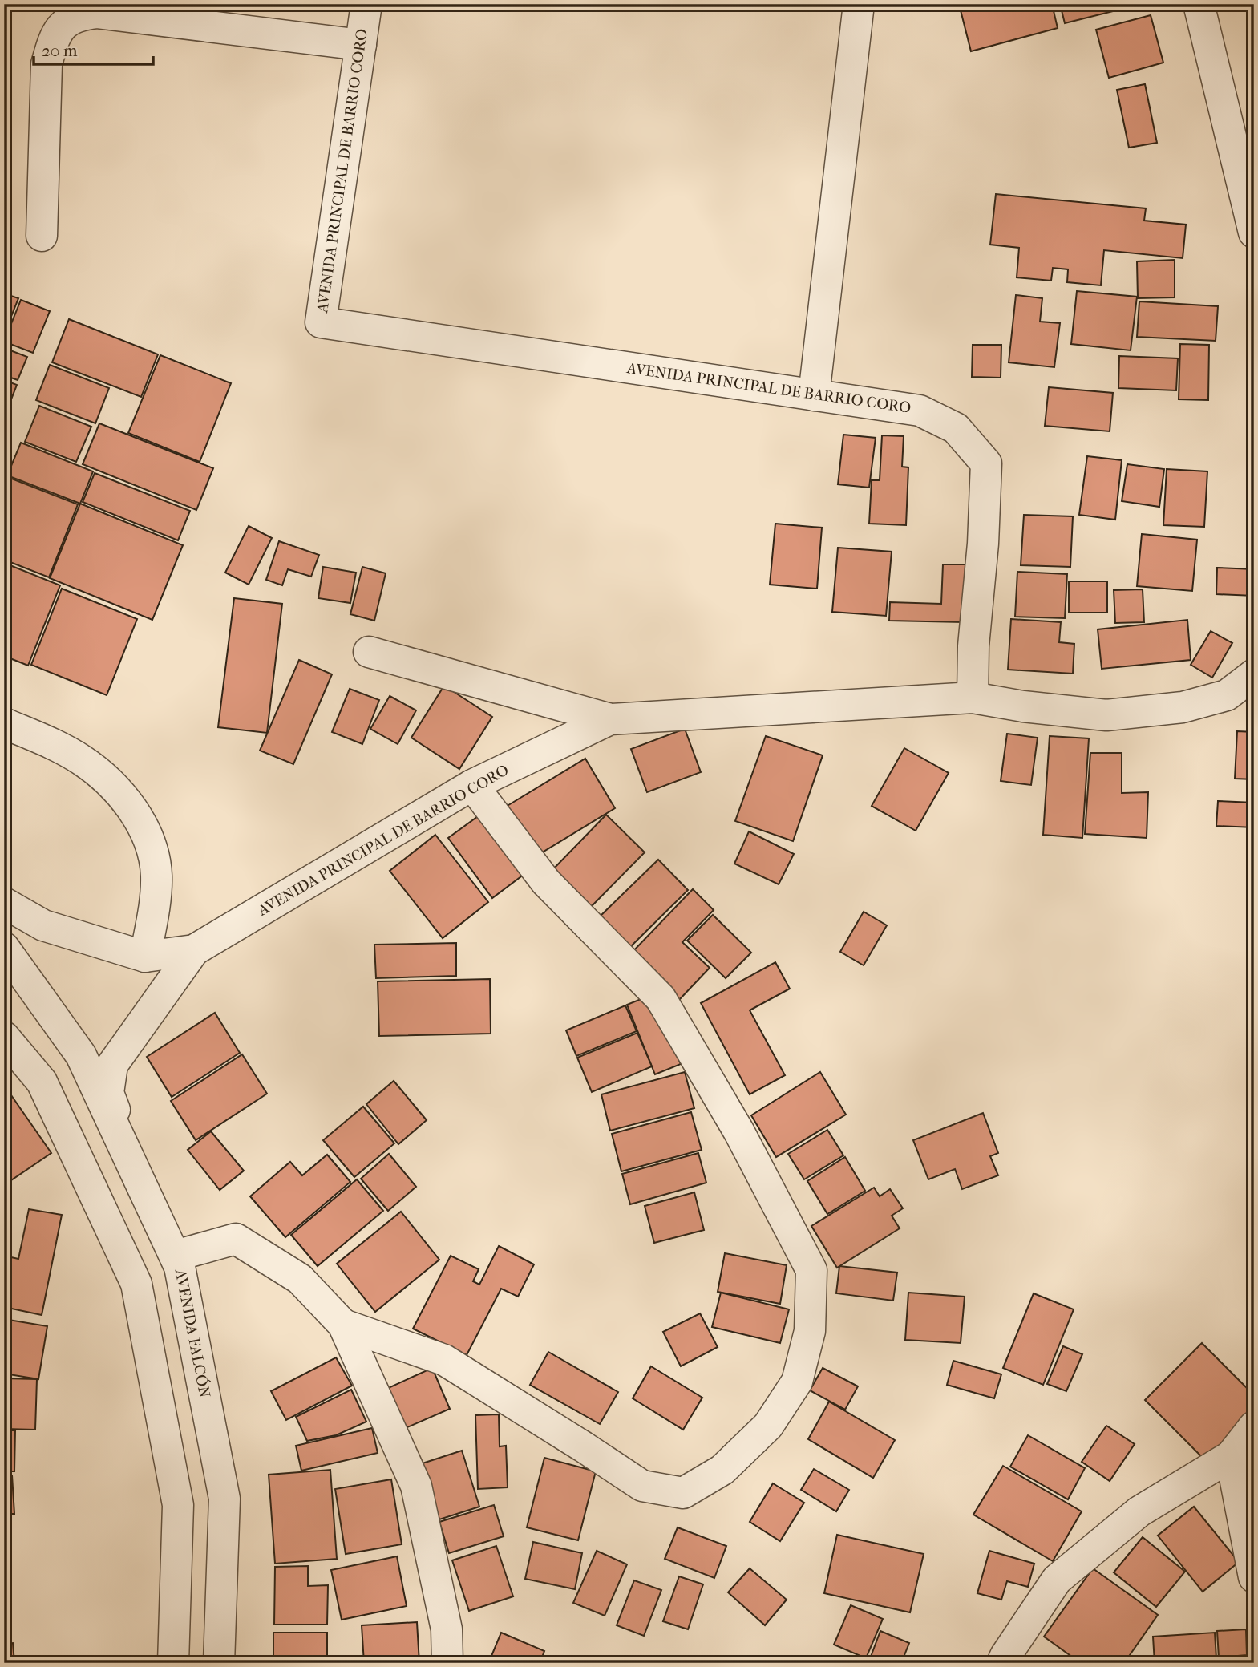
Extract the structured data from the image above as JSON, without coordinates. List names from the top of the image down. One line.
{"streets":{"street":["AVENIDA PRINCIPAL DE BARRIO CORO","AVENIDA FALCÓN"]},"scale_bar":"20 m"}
